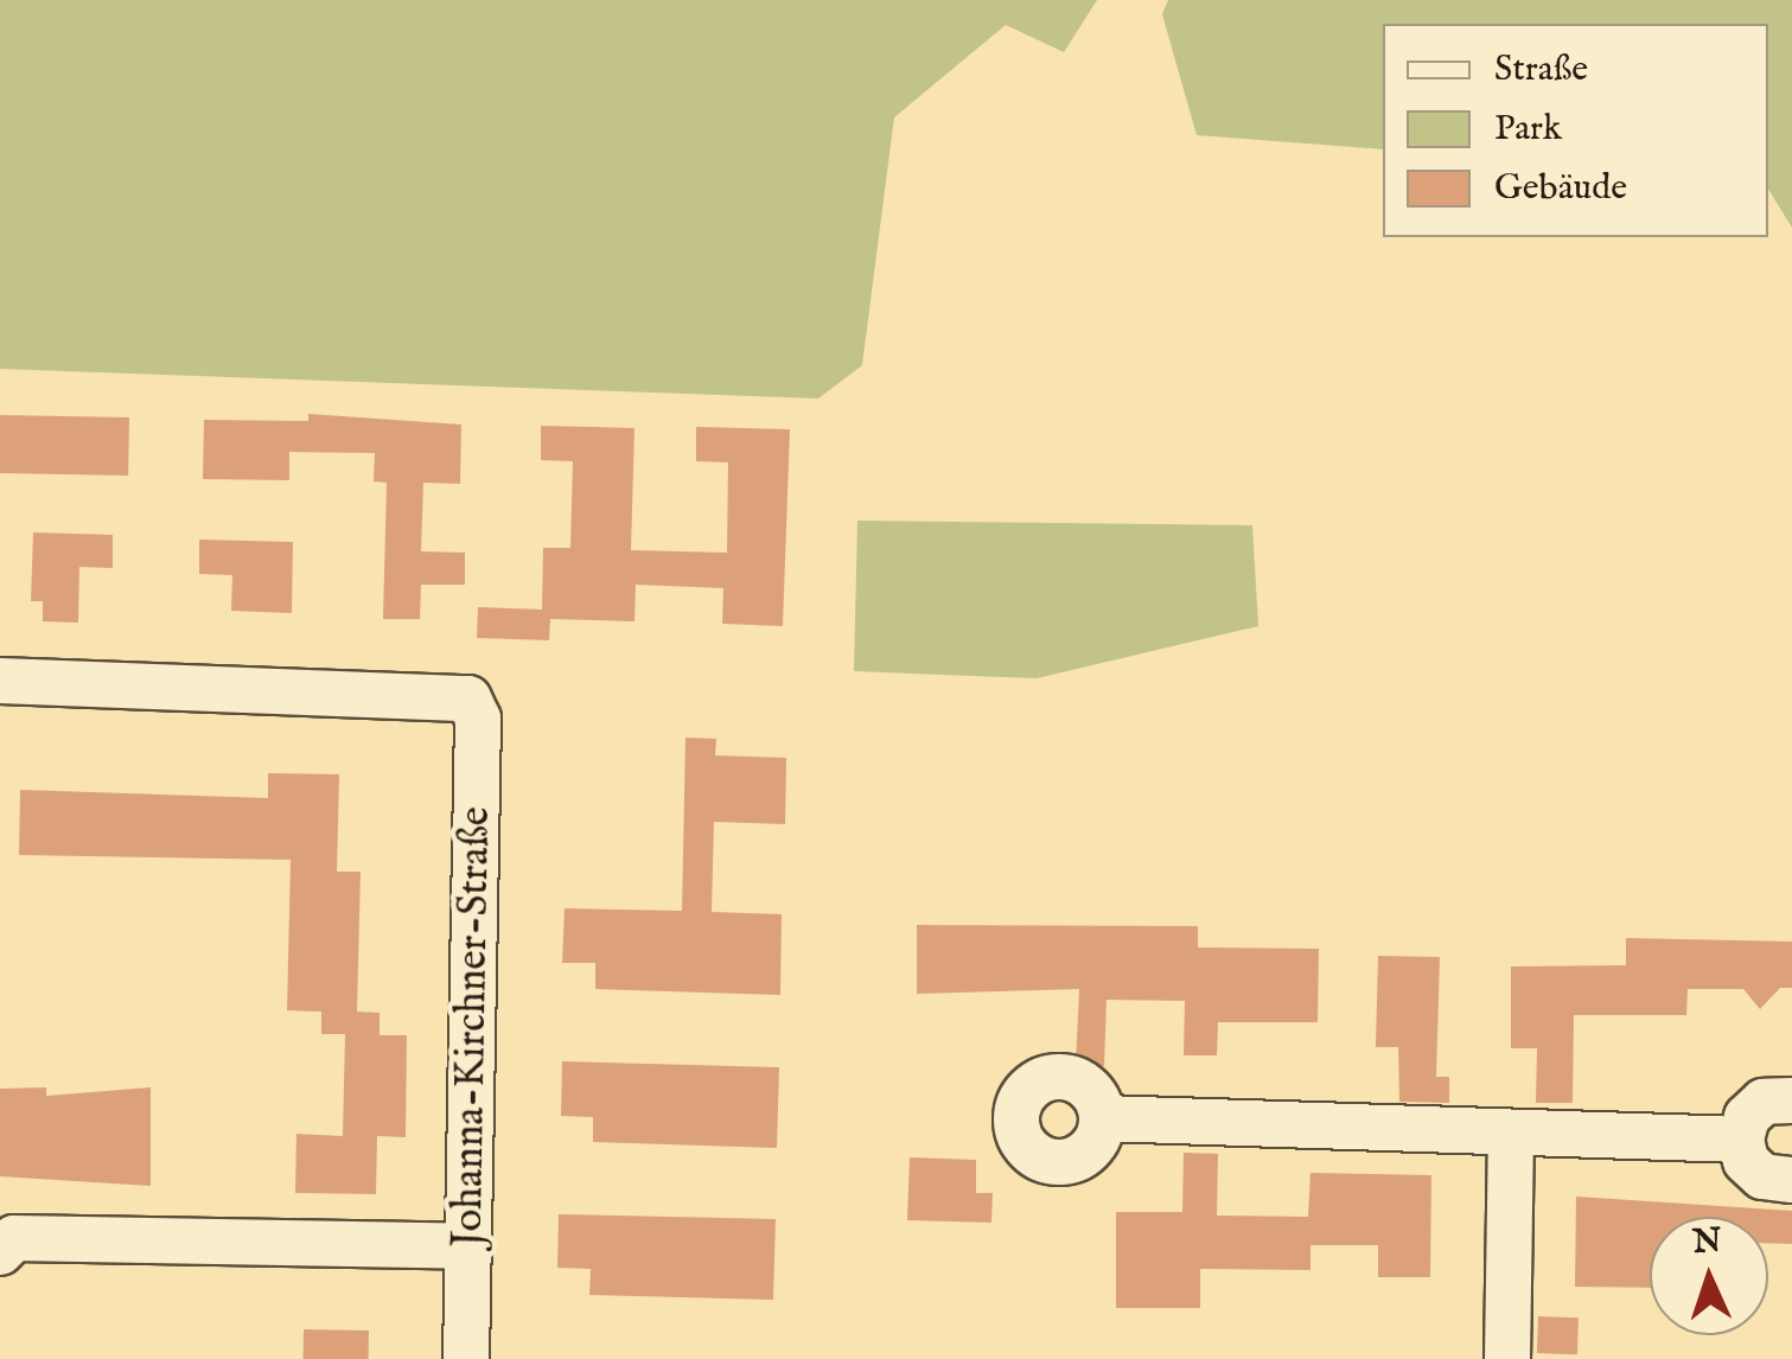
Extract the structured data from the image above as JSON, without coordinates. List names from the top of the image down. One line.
{"streets":{"street":["Johanna-Kirchner-Straße"]},"legend":["Straße","Park","Gebäude"],"north":"top"}
